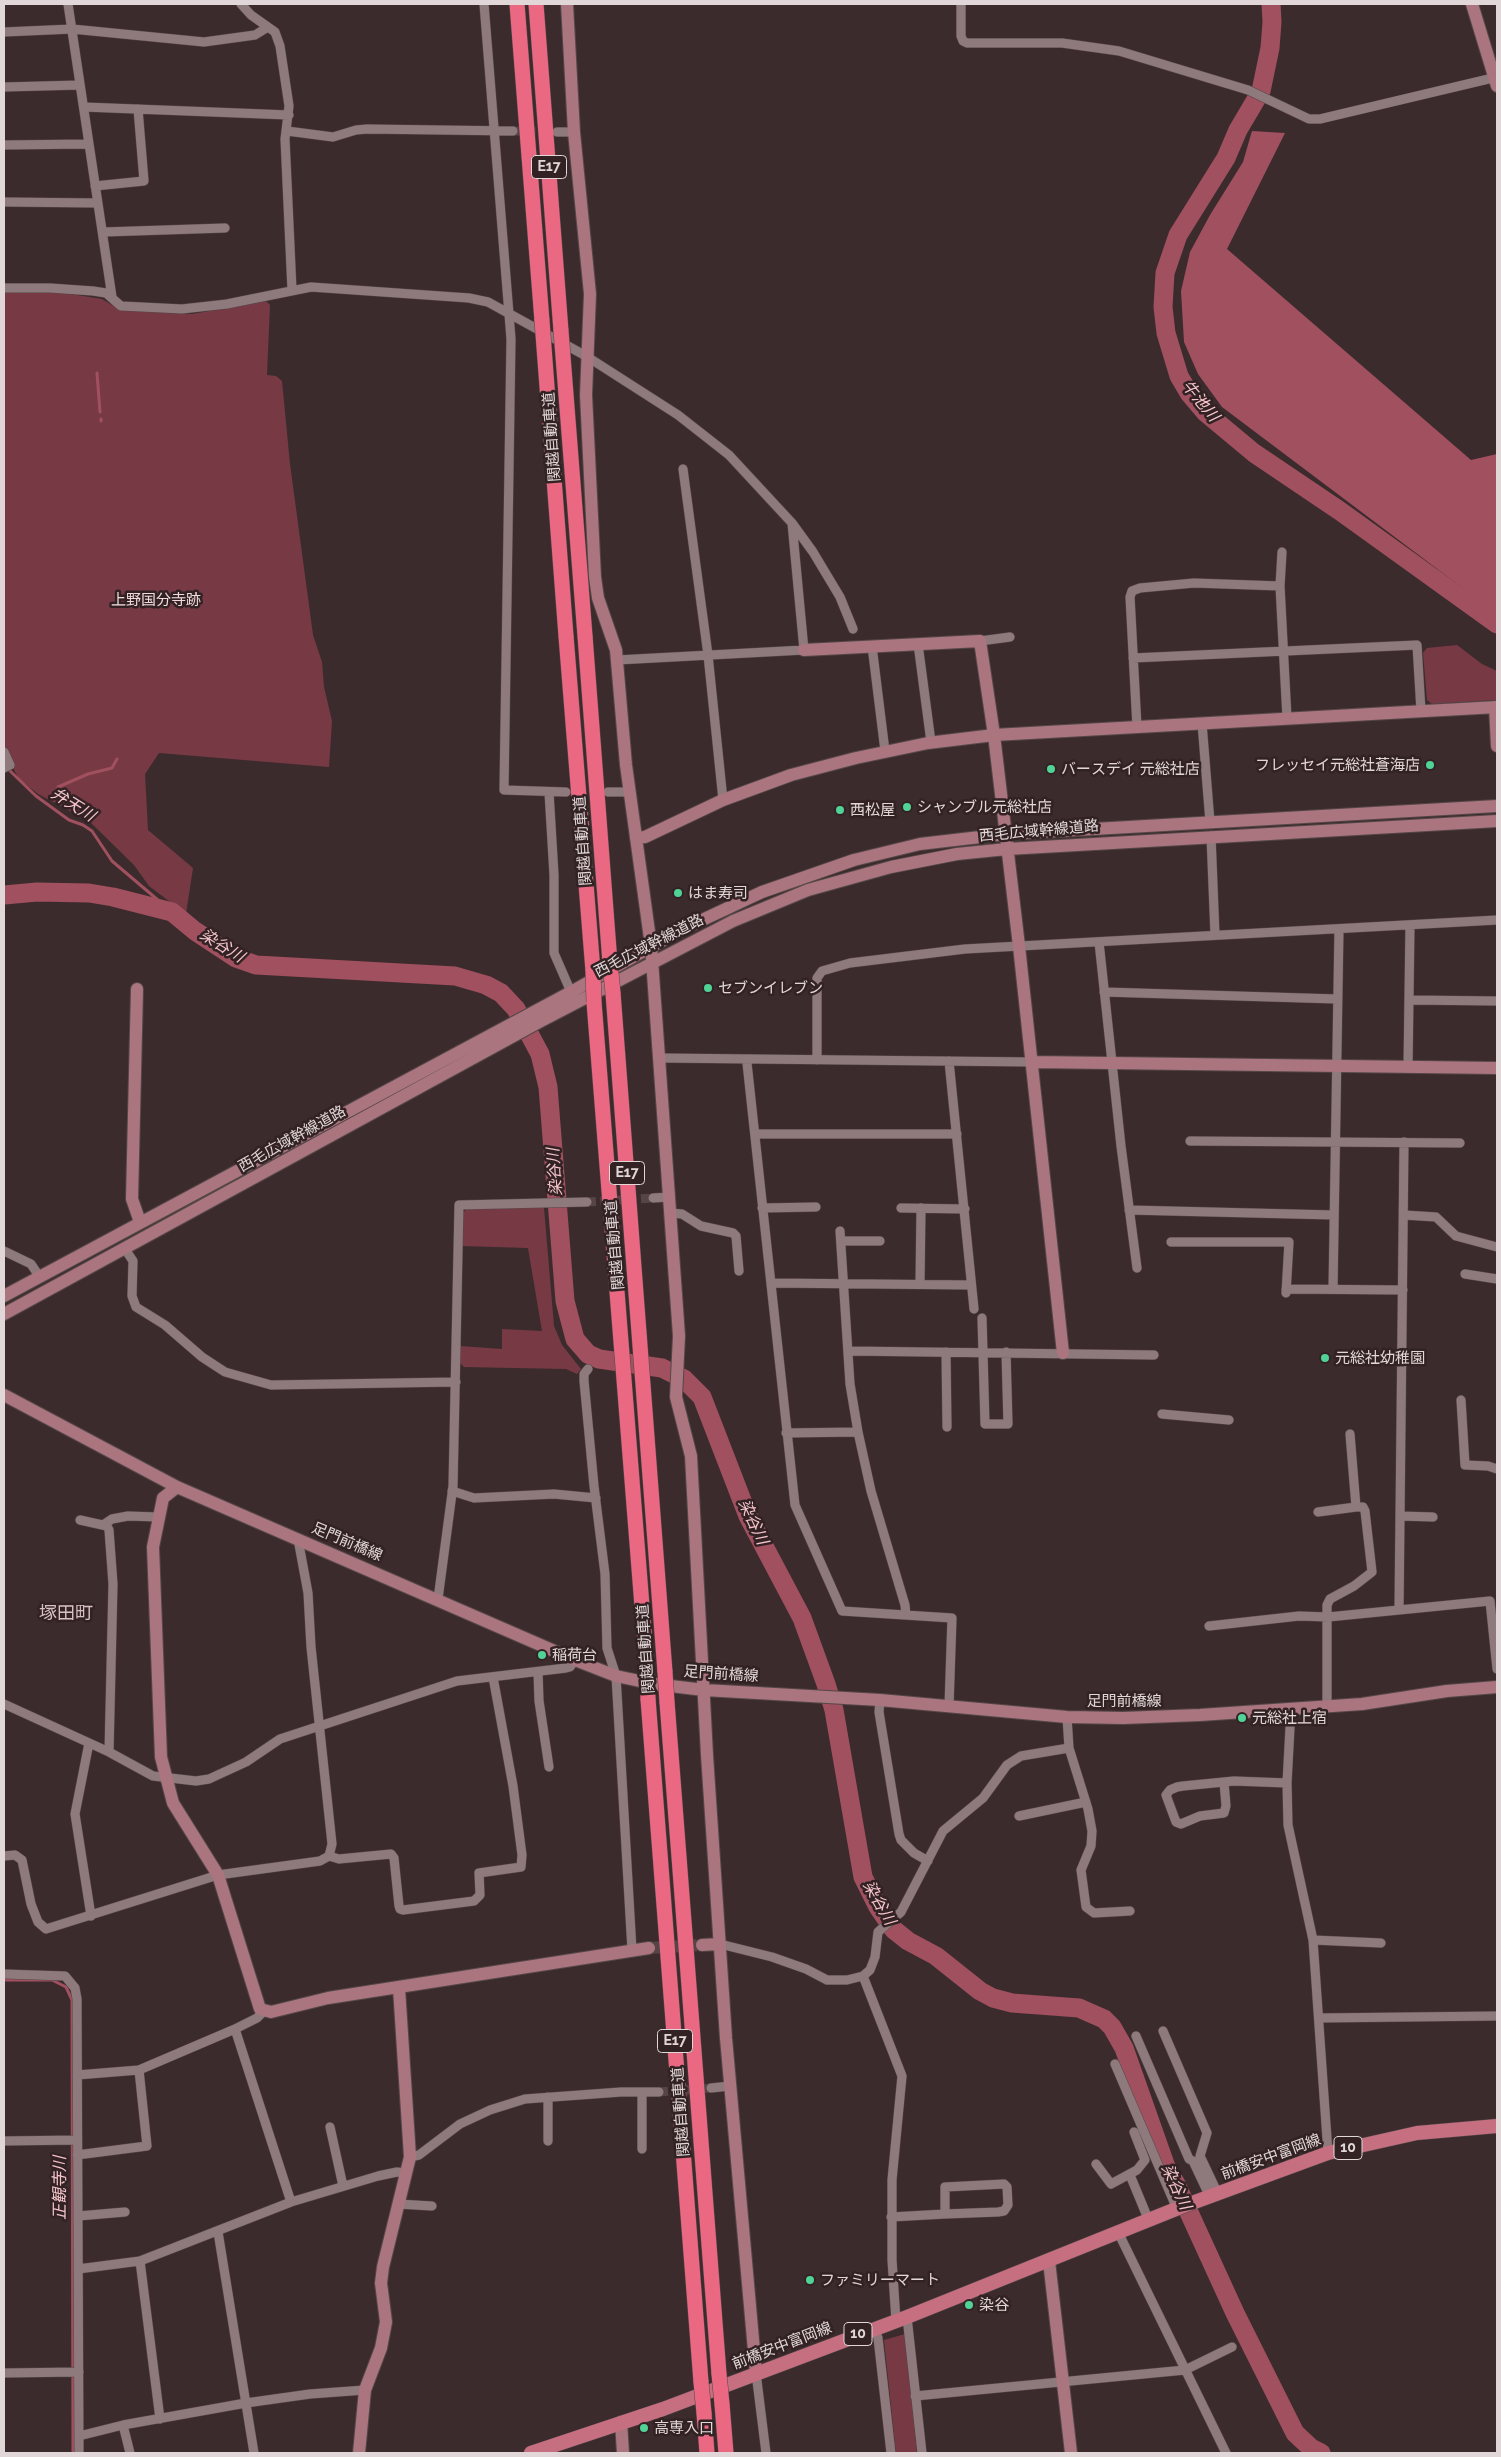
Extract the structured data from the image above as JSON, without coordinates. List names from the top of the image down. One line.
{"streets":{"highway":["E17","関越自動車道"],"main road":["10","前橋安中富岡線"],"street":["西毛広域幹線道路","足門前橋線"]},"crossings":[["10","前橋安中富岡線"]],"districts":["塚田町"],"water":["牛池川","弁天川","染谷川","正観寺川"],"parks":["上野国分寺跡"],"places":["フレッセイ元総社蒼海店","バースデイ 元総社店","シャンブル元総社店","西松屋","はま寿司","セブンイレブン","元総社幼稚園","稲荷台","元総社上宿","ファミリーマート","染谷","高専入口"]}
